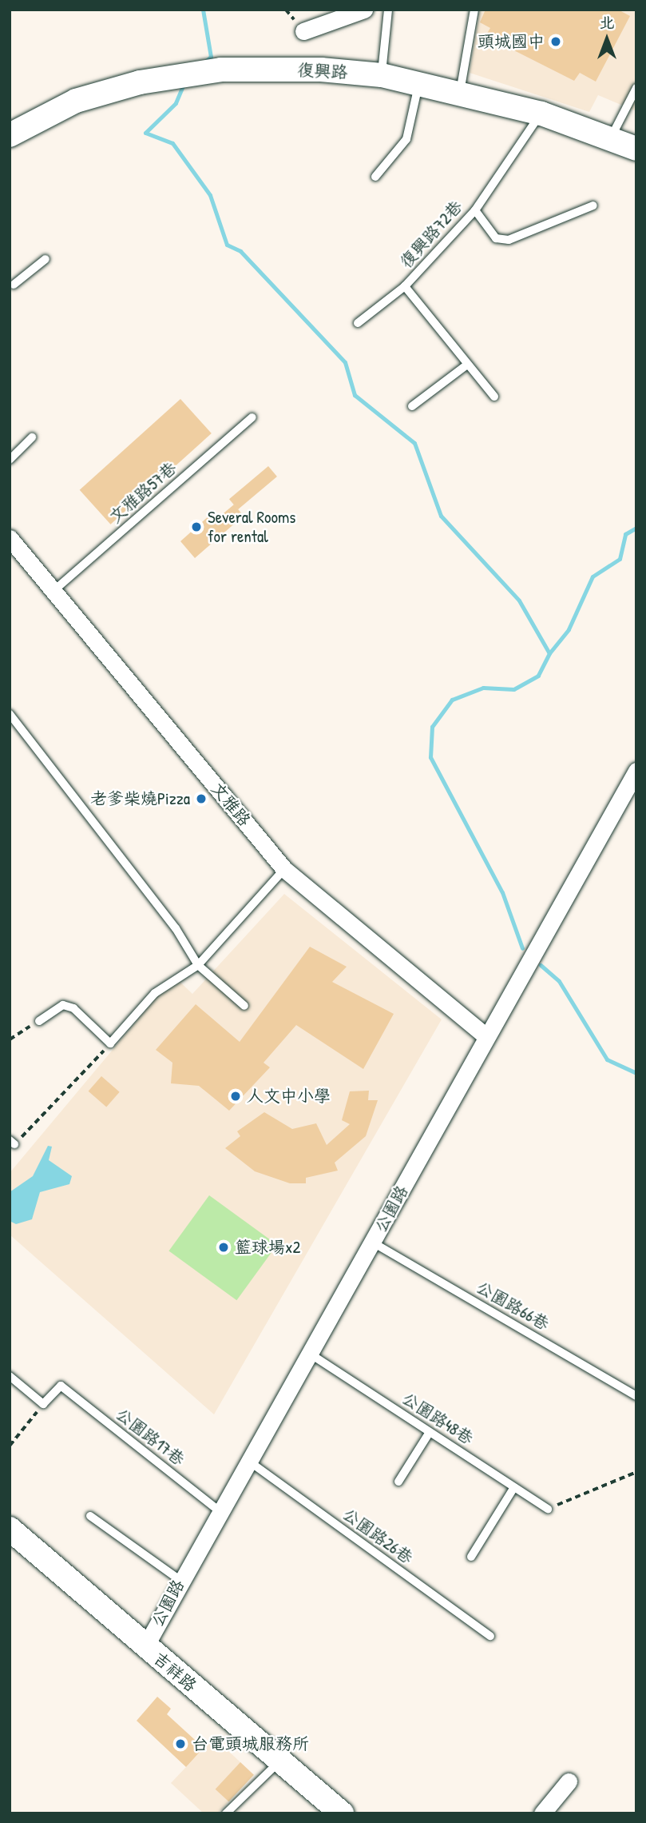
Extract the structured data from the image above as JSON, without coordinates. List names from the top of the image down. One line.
{"streets":{"street":["復興路","文雅路","公園路","吉祥路"],"lane":["復興路72巷","文雅路57巷","公園路66巷","公園路48巷","公園路17巷","公園路26巷"]},"crossings":[["復興路","復興路72巷"],["文雅路57巷","文雅路"],["文雅路","公園路"],["公園路","公園路66巷"],["公園路","公園路48巷"],["公園路","公園路17巷"],["公園路","公園路26巷"],["公園路","吉祥路"]],"places":["頭城國中","Several Rooms for rental","老爹柴燒Pizza","人文中小學","籃球場x2","台電頭城服務所"],"north":"top"}
